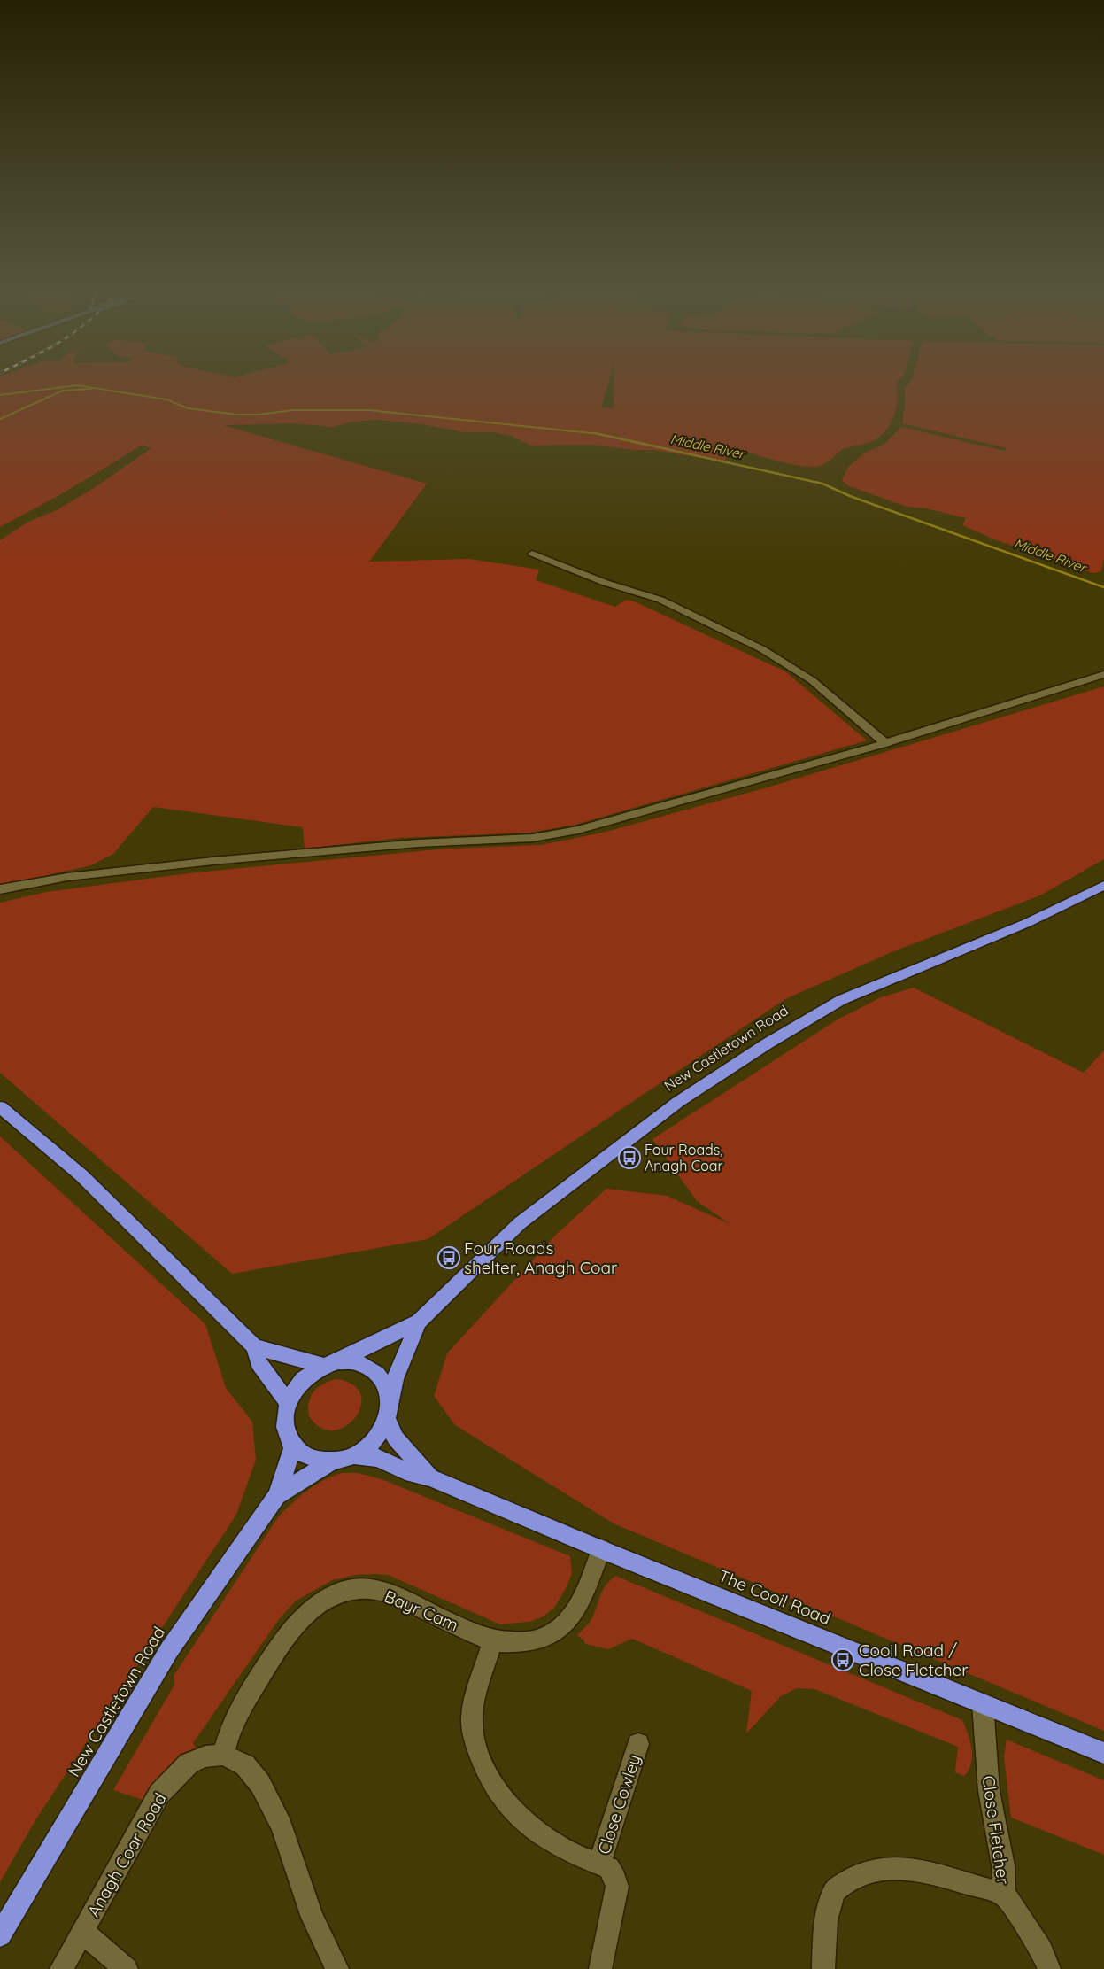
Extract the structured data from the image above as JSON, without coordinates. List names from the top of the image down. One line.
{"streets":{"highway":["New Castletown Road","The Cooil Road"],"street":["Bayr Cam","Close Cowley","Close Fletcher","Anagh Coar Road"]},"crossings":[["The Cooil Road","Bayr Cam"],["The Cooil Road","Close Fletcher"],["Bayr Cam","Close Cowley"],["Bayr Cam","Anagh Coar Road"]],"water":["Middle River"],"places":{"bus stop":["Four Roads, Anagh Coar","Four Roads shelter, Anagh Coar","Cooil Road / Close Fletcher"]}}
